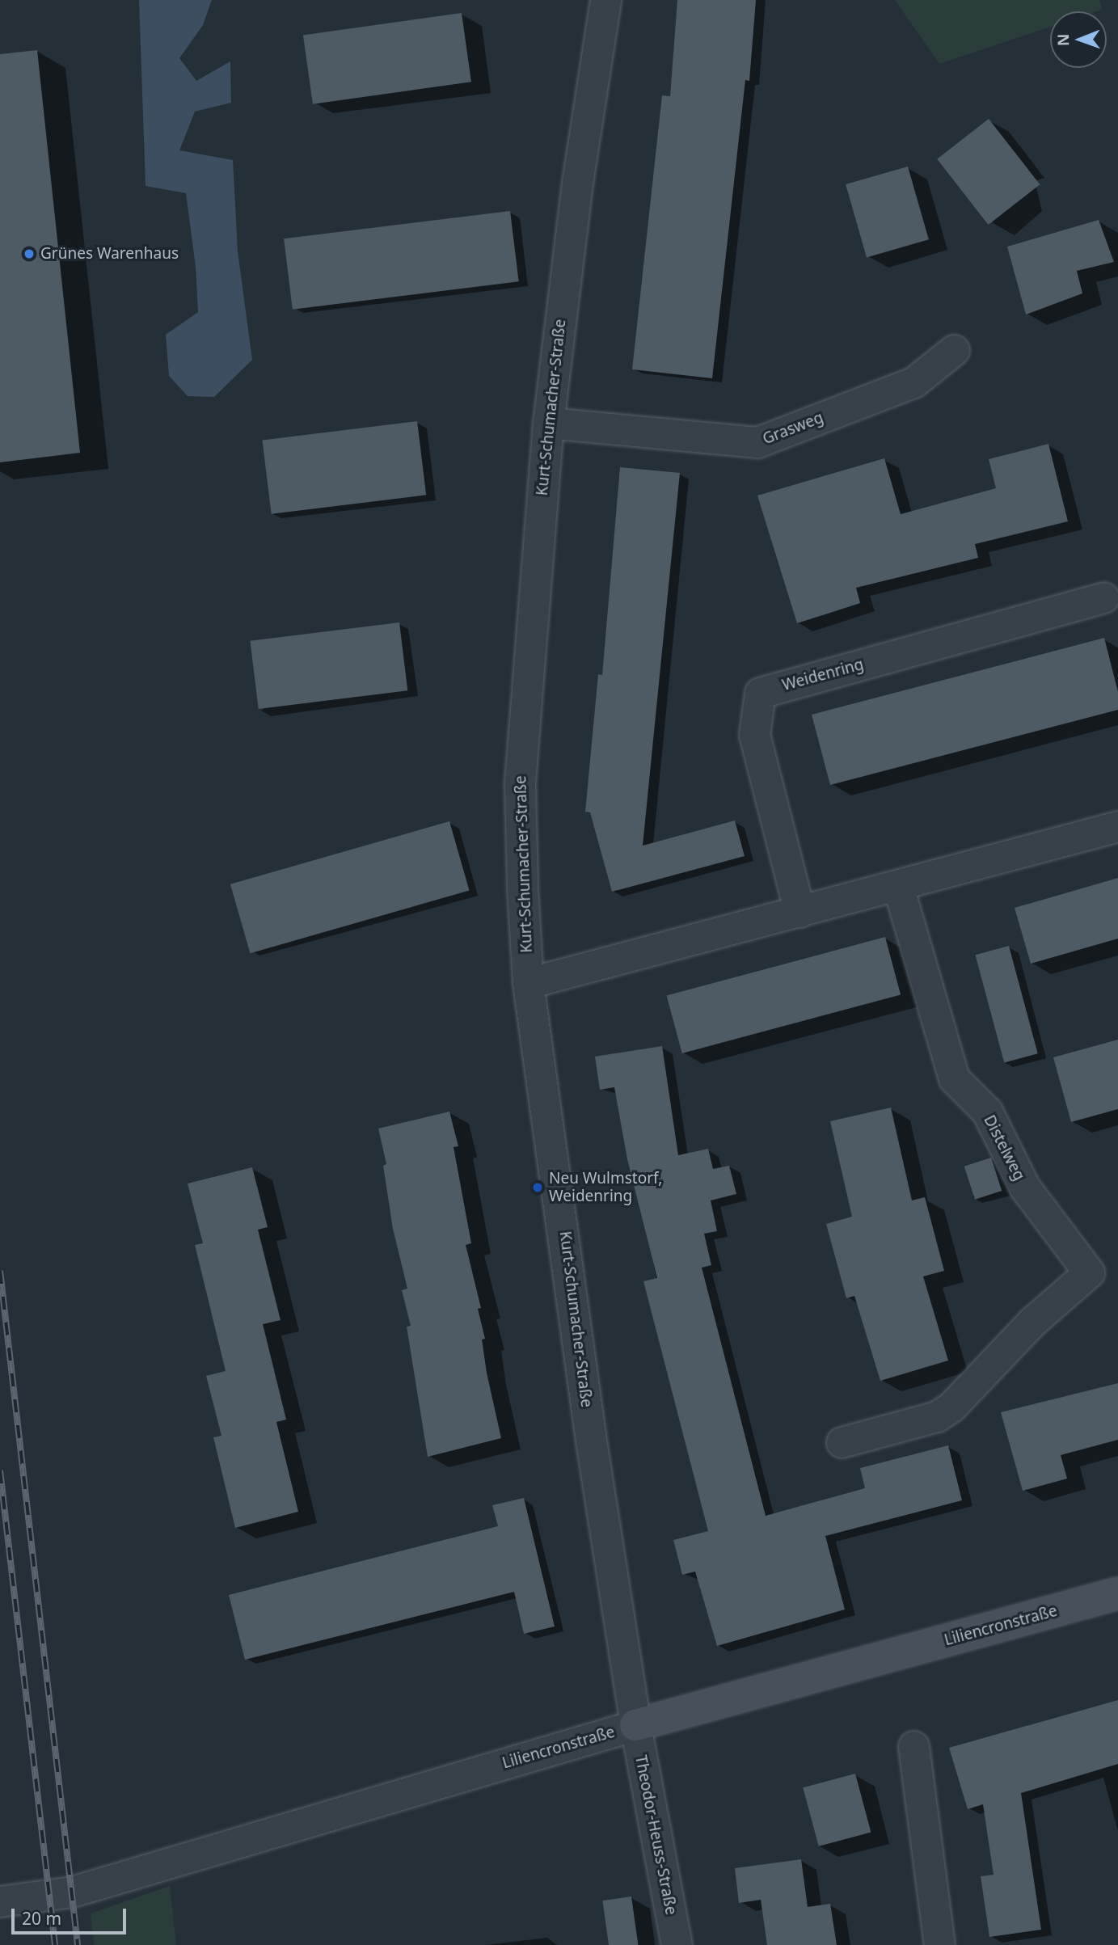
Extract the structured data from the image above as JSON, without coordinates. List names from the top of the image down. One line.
{"streets":{"street":["Kurt-Schumacher-Straße","Grasweg","Weidenring","Distelweg","Liliencronstraße","Theodor-Heuss-Straße"]},"crossings":[["Kurt-Schumacher-Straße","Grasweg"],["Kurt-Schumacher-Straße","Liliencronstraße"],["Kurt-Schumacher-Straße","Theodor-Heuss-Straße"],["Liliencronstraße","Theodor-Heuss-Straße"]],"places":["Grünes Warenhaus","Neu Wulmstorf, Weidenring"],"scale_bar":"20 m","north":"left"}
